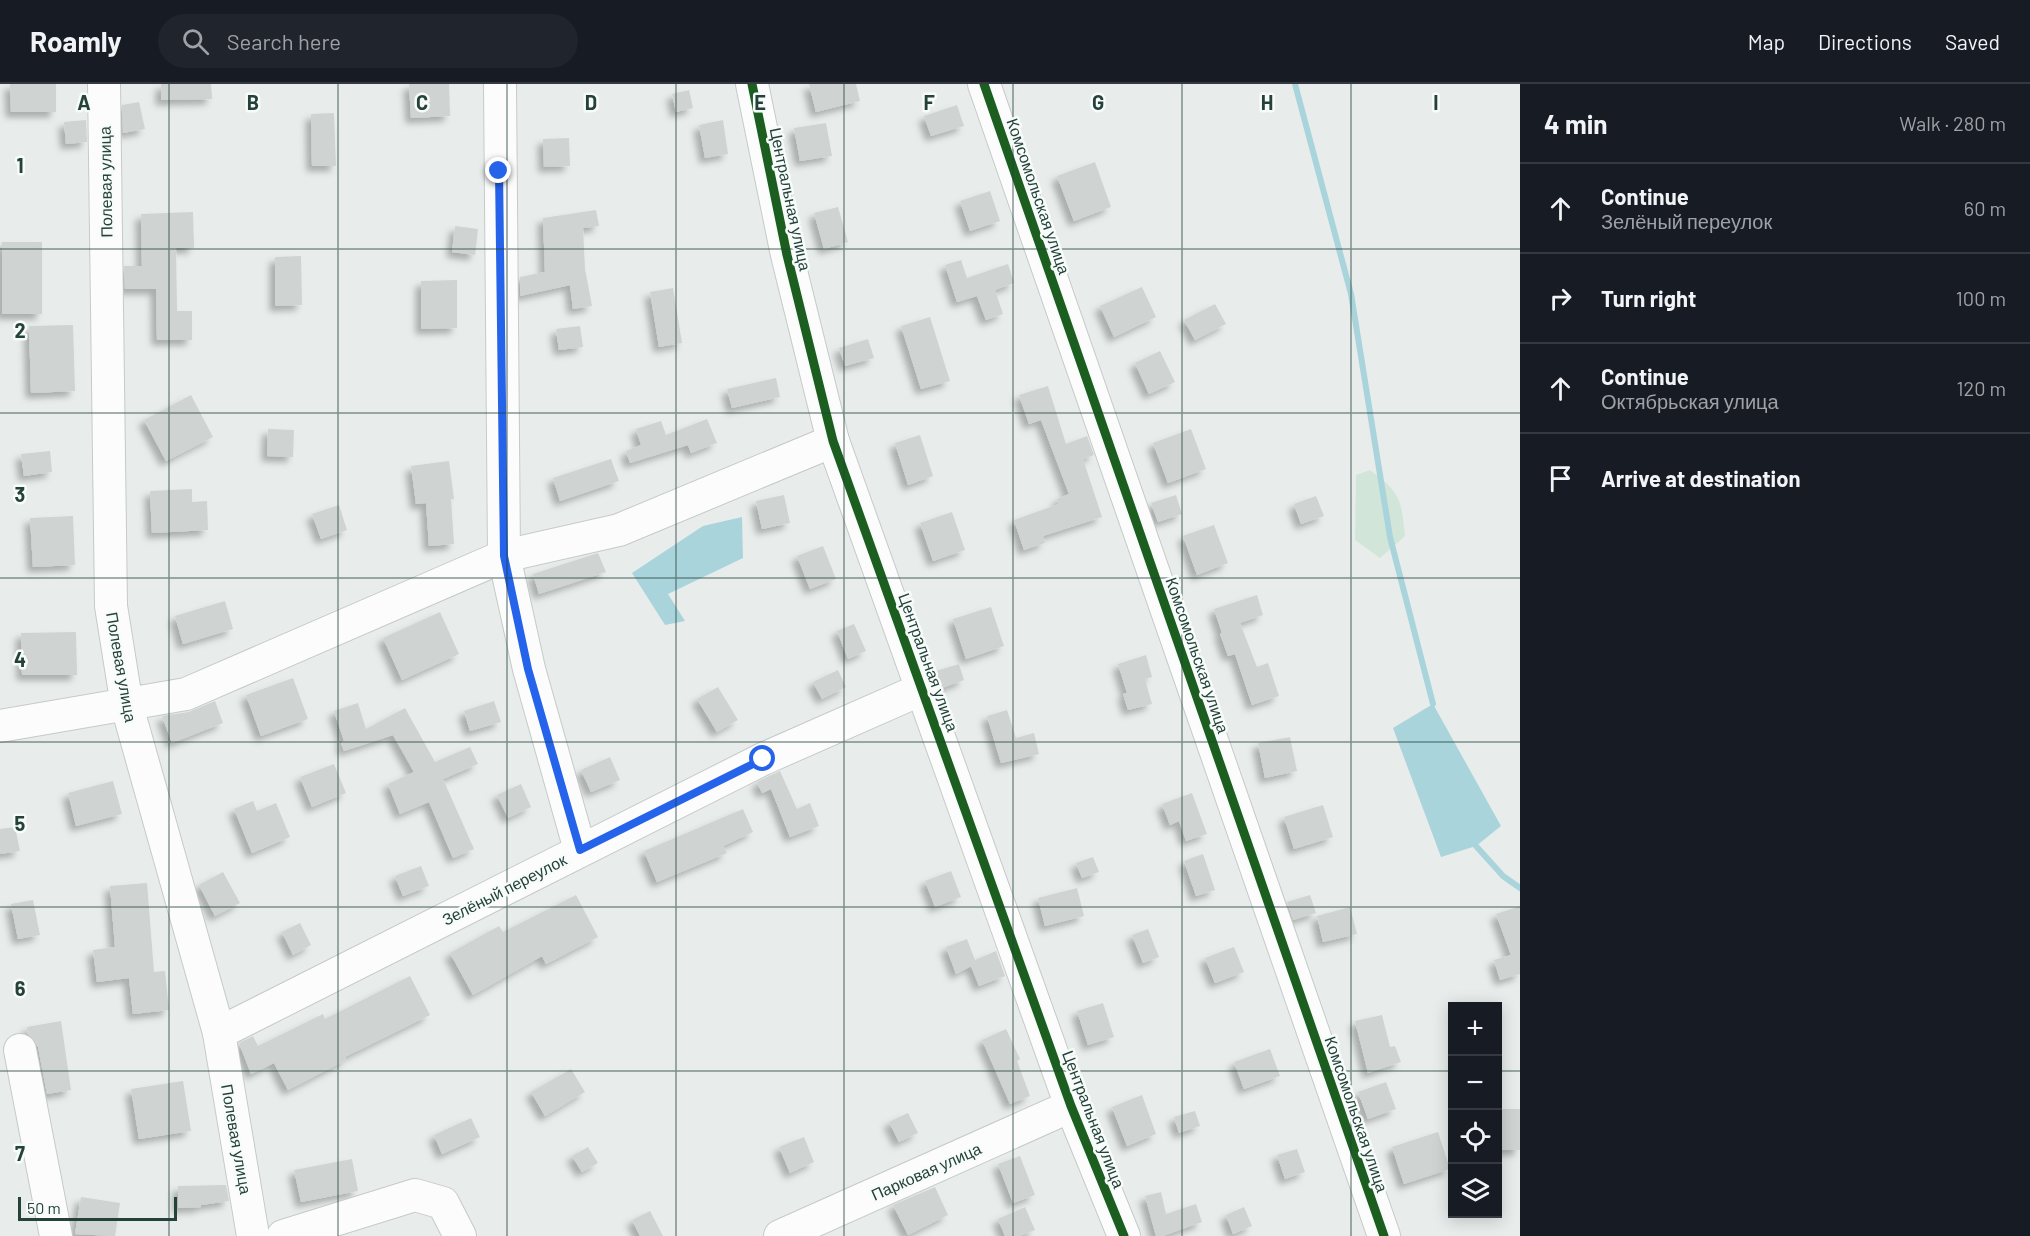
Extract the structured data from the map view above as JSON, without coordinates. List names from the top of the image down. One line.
{"streets":{"street":["Полевая улица","Комсомольская улица","Центральная улица","Зелёный переулок","Парковая улица"]},"crossings":[["Полевая улица","Зелёный переулок"],["Центральная улица","Зелёный переулок"],["Центральная улица","Парковая улица"]],"scale_bar":"50 m","page":{"header":"Roamly","search":"Search here","nav":["Map","Directions","Saved"],"heading":["4 min","Walk · 280 m"],"list":[["Continue","Зелёный переулок","60 m"],["Turn right","100 m"],["Continue","Октябрьская улица","120 m"],"Arrive at destination"],"map_buttons":["+","−"],"scale":"50 m"},"grid":{"columns":["A","B","C","D","E","F","G","H","I"],"rows":["1","2","3","4","5","6","7"]}}
